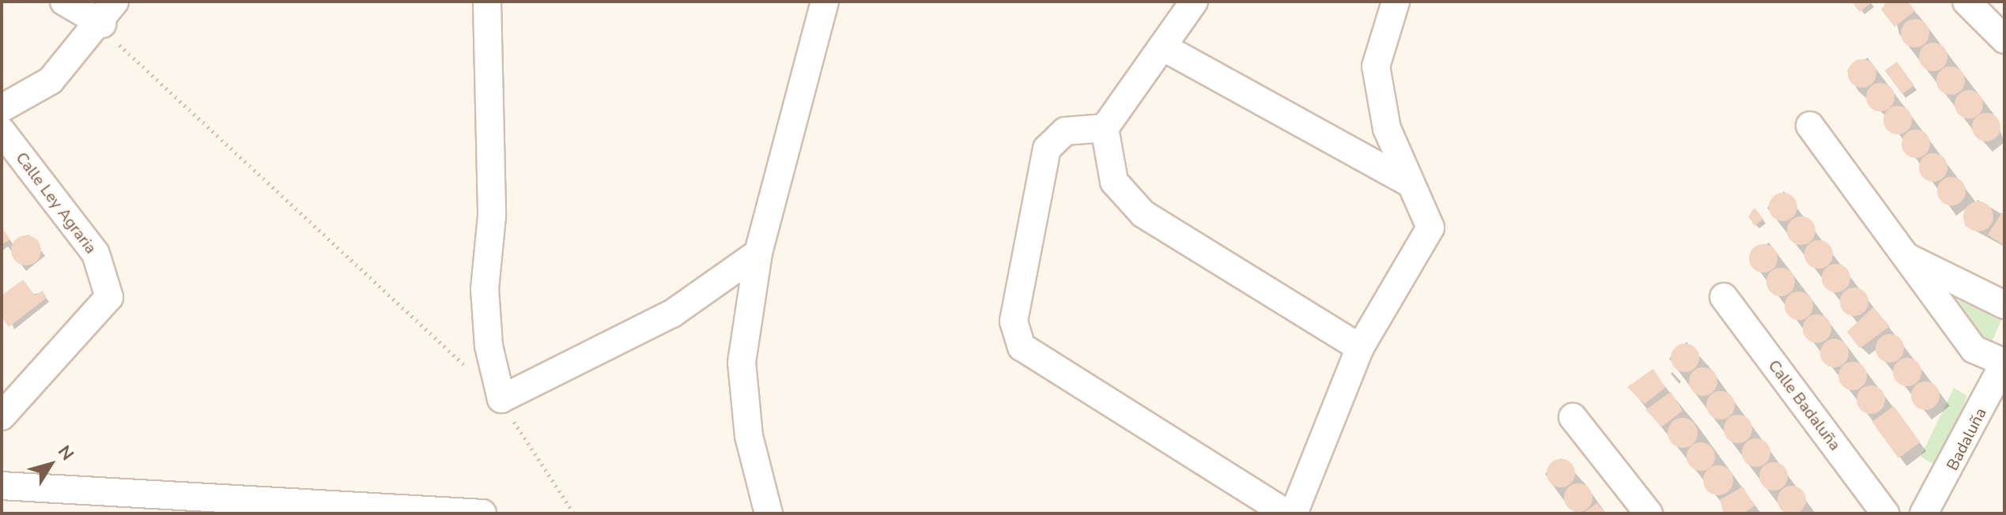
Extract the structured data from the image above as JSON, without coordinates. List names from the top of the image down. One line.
{"streets":{"street":["Calle Ley Agraria","Calle Badaluña","Badaluña"]},"north":"top right"}
